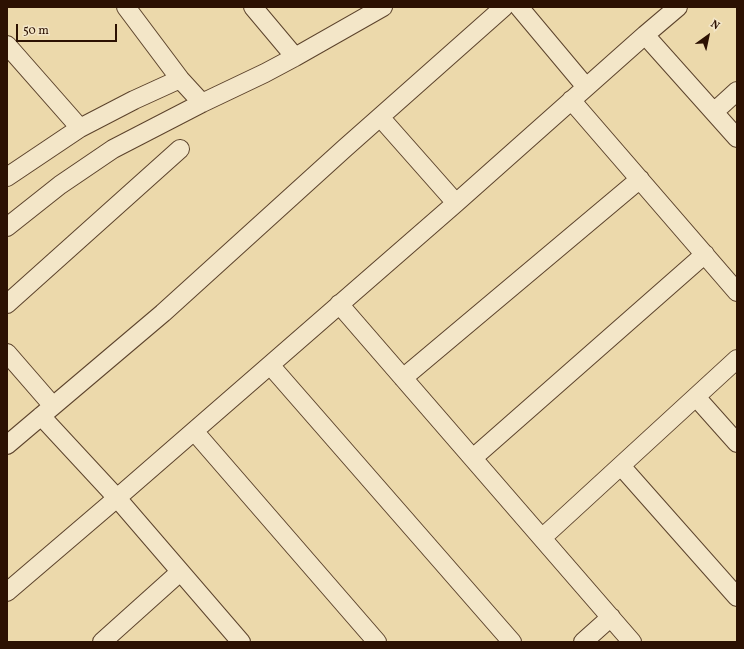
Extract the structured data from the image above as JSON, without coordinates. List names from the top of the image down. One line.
{"scale_bar":"50 m","north":"top right"}
